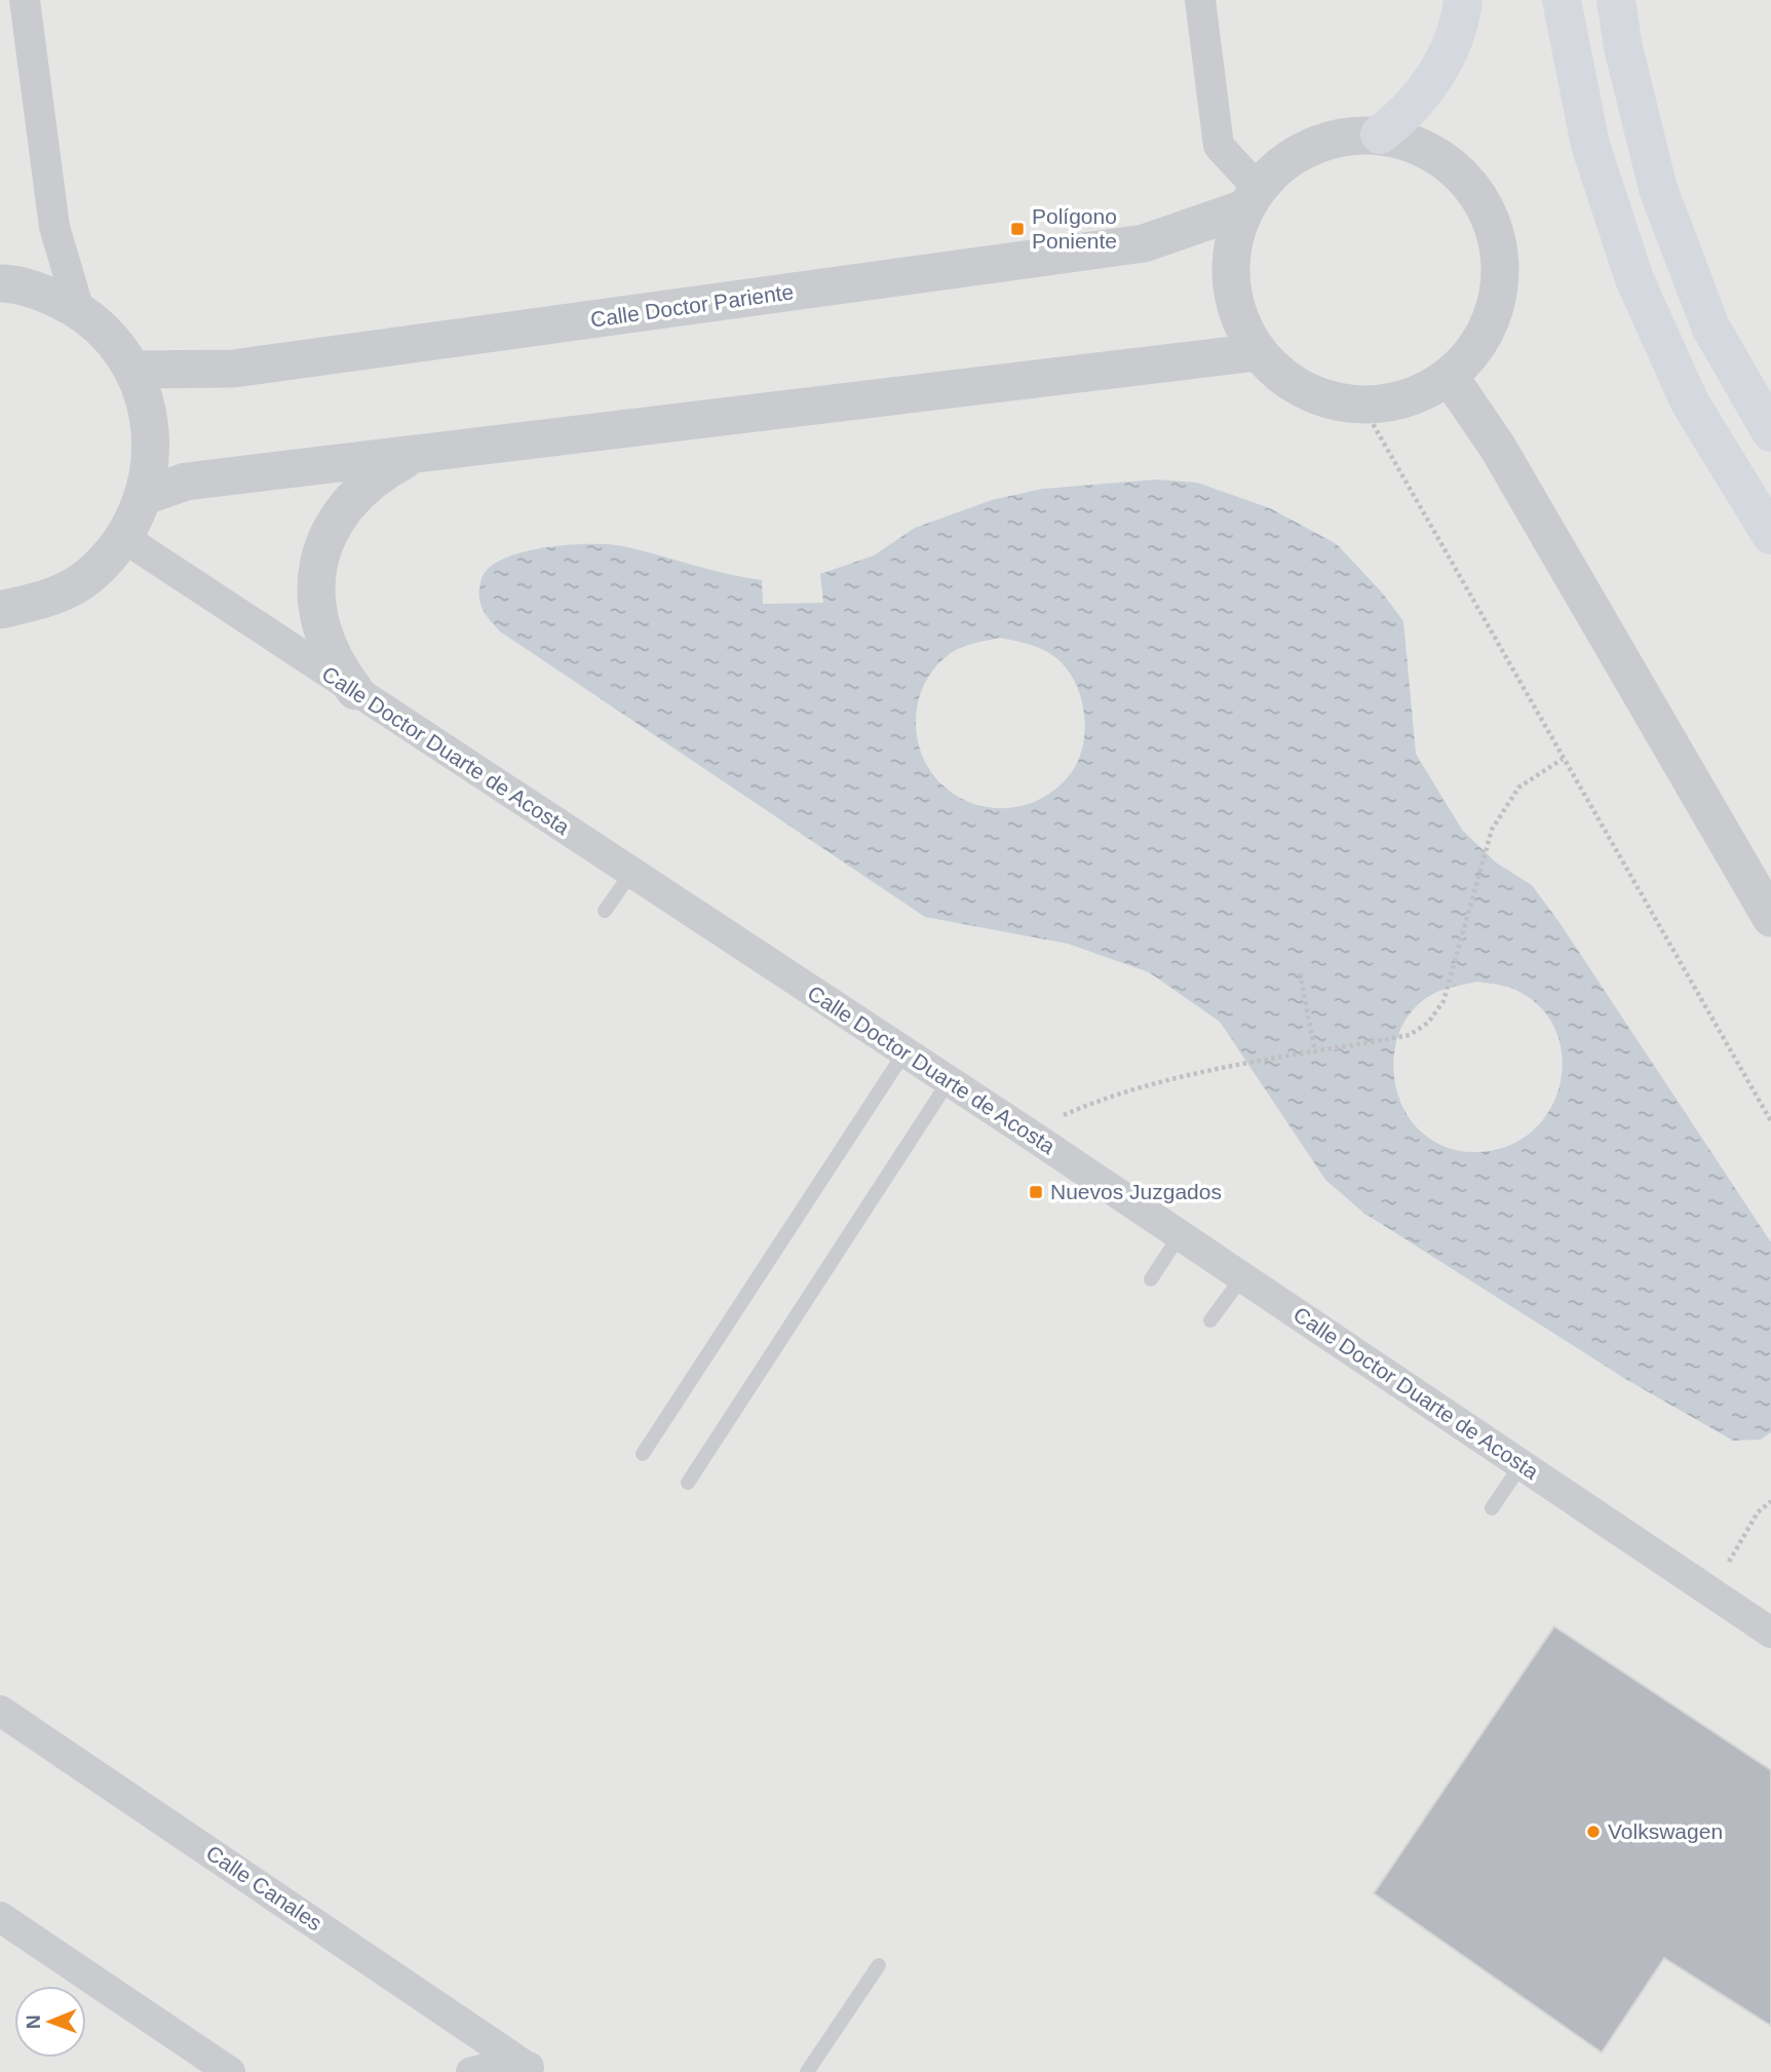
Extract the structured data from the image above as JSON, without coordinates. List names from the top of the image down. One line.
{"streets":{"street":["Calle Doctor Pariente","Calle Doctor Duarte de Acosta","Calle Canales"]},"places":{"transit":["Polígono Poniente","Nuevos Juzgados"],"other":["Volkswagen"]},"north":"left"}
